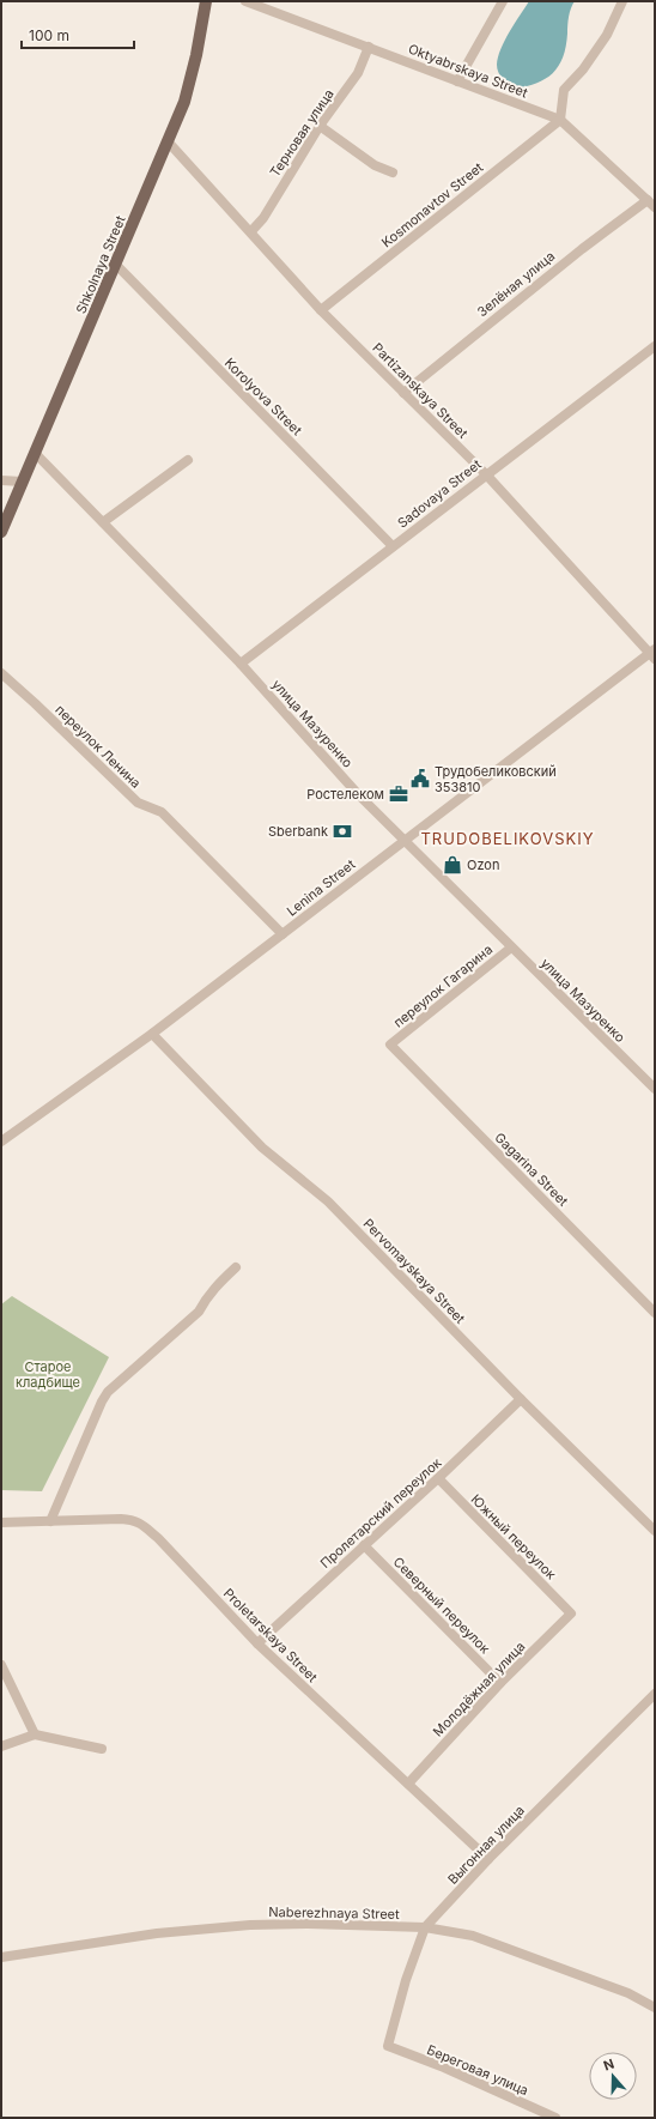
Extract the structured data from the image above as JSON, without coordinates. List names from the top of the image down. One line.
{"streets":{"main road":["Shkolnaya Street"],"street":["Oktyabrskaya Street","Терновая улица","Kosmonavtov Street","Зелёная улица","Partizanskaya Street","Korolyova Street","Sadovaya Street","улица Мазуренко","переулок Ленина","Lenina Street","переулок Гагарина","Gagarina Street","Pervomayskaya Street","Пролетарский переулок","Южный переулок","Северный переулок","Proletarskaya Street","Молодёжная улица","Выгонная улица","Naberezhnaya Street","Береговая улица"]},"crossings":[["Oktyabrskaya Street","Терновая улица"],["Oktyabrskaya Street","Kosmonavtov Street"],["Oktyabrskaya Street","Зелёная улица"],["Терновая улица","Partizanskaya Street"],["Kosmonavtov Street","Partizanskaya Street"],["Shkolnaya Street","Partizanskaya Street"],["Shkolnaya Street","Korolyova Street"],["Shkolnaya Street","улица Мазуренко"],["Зелёная улица","Partizanskaya Street"],["Partizanskaya Street","Sadovaya Street"],["Partizanskaya Street","Lenina Street"],["Korolyova Street","Sadovaya Street"],["Sadovaya Street","улица Мазуренко"],["улица Мазуренко","Lenina Street"],["улица Мазуренко","переулок Гагарина"],["переулок Ленина","Lenina Street"],["Lenina Street","Pervomayskaya Street"],["переулок Гагарина","Gagarina Street"],["Pervomayskaya Street","Пролетарский переулок"],["Пролетарский переулок","Южный переулок"],["Пролетарский переулок","Северный переулок"],["Пролетарский переулок","Proletarskaya Street"],["Южный переулок","Молодёжная улица"],["Северный переулок","Молодёжная улица"],["Proletarskaya Street","Молодёжная улица"],["Proletarskaya Street","Выгонная улица"],["Выгонная улица","Naberezhnaya Street"],["Выгонная улица","Береговая улица"]],"districts":["TRUDOBELIKOVSKIY"],"parks":["Старое кладбище"],"places":{"public building":["Трудобеликовский 353810"],"office":["Ростелеком"],"bank":["Sberbank"],"shop":["Ozon"]},"scale_bar":"100 m","north":"top"}
